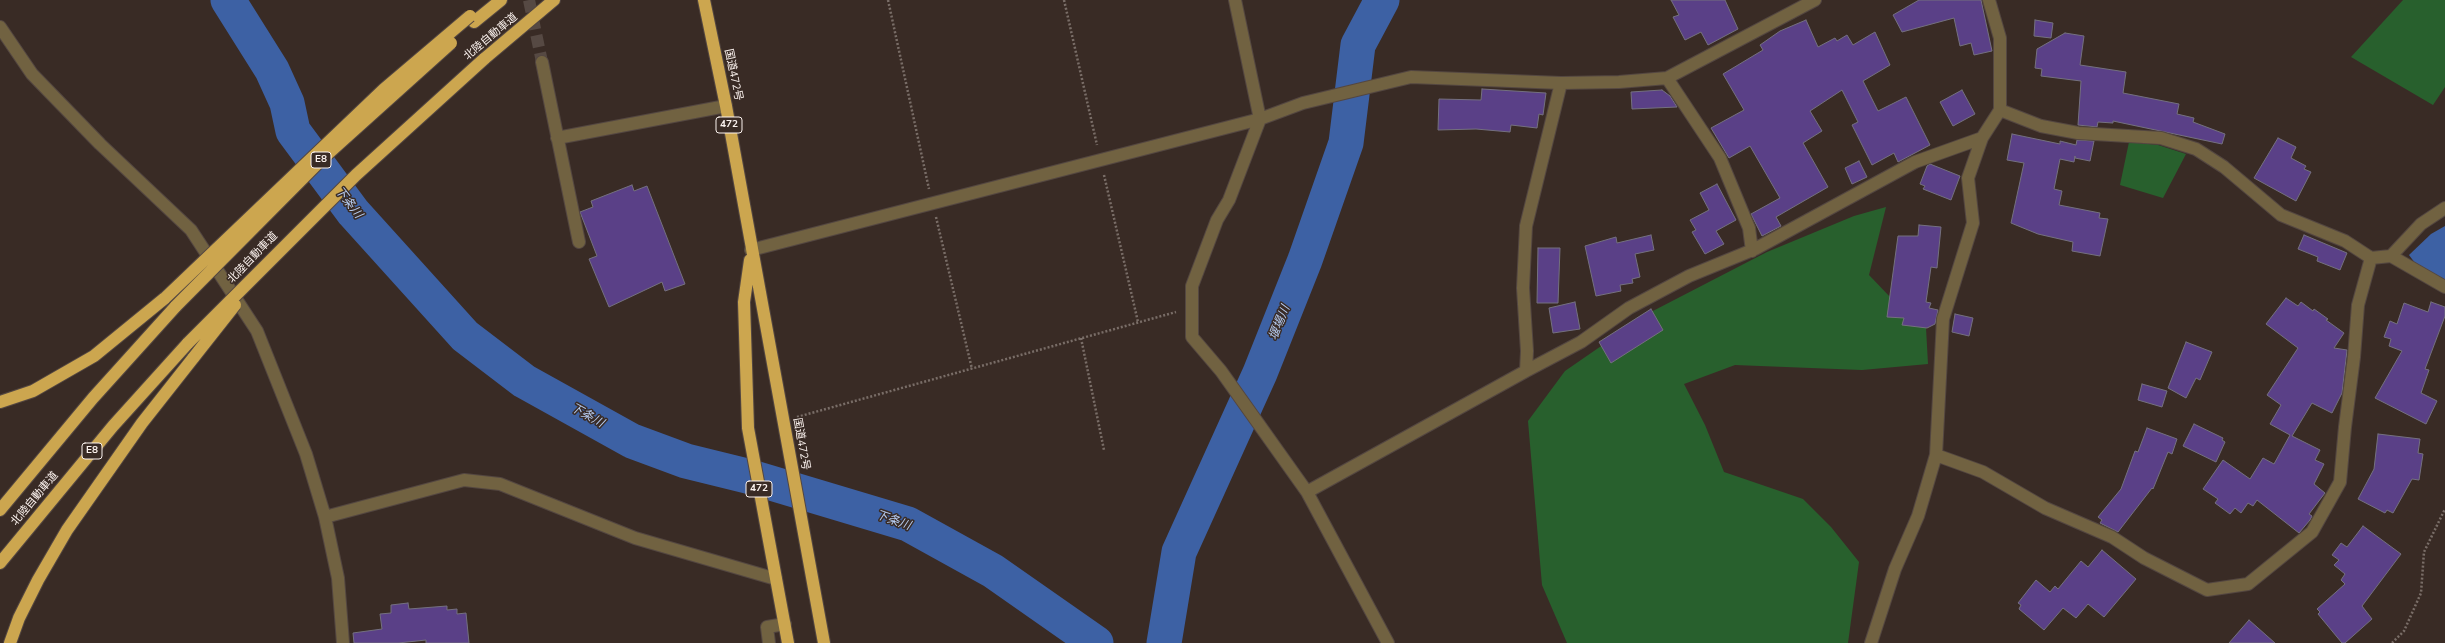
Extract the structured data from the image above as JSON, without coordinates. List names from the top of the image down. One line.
{"streets":{"highway":["北陸自動車道","国道472号","472","E8"]},"water":["下条川","堰場川"]}
